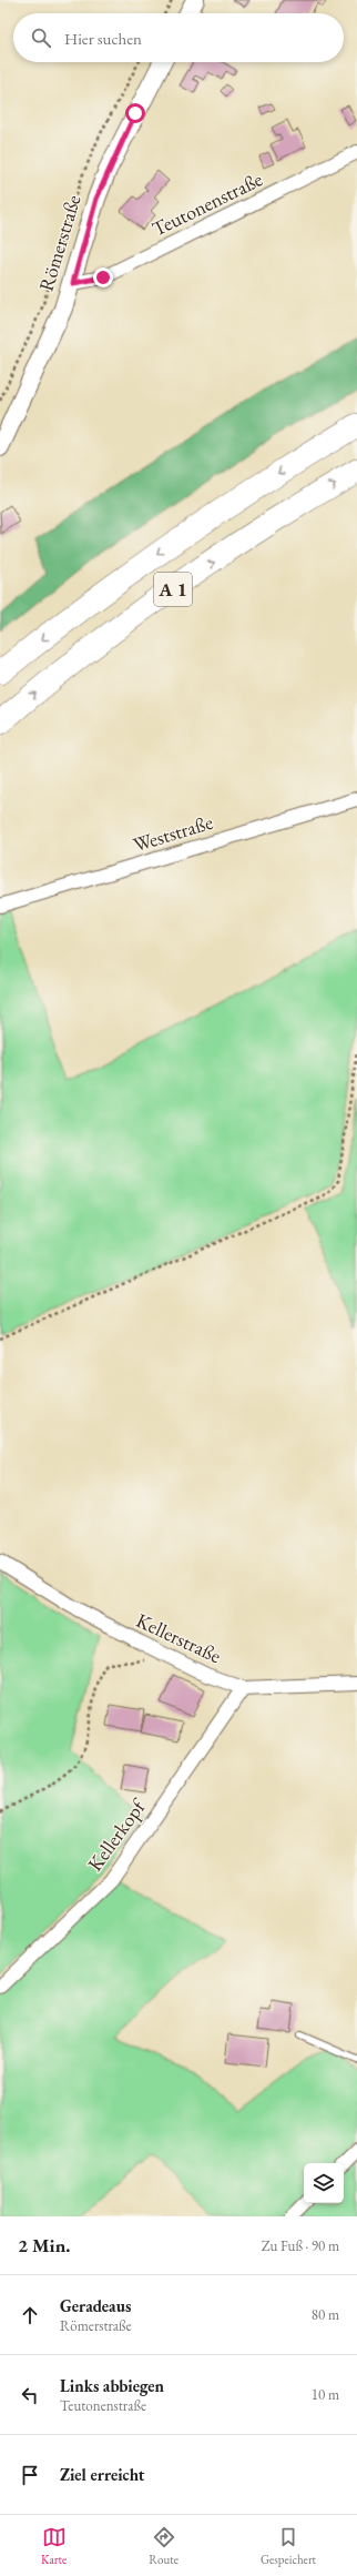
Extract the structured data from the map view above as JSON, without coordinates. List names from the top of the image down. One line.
{"streets":{"highway":["A 1"],"street":["Teutonenstraße","Römerstraße","Weststraße","Kellerstraße","Kellerkopf"]},"crossings":[["Teutonenstraße","Römerstraße"],["Kellerstraße","Kellerkopf"]],"page":{"search":"Hier suchen","heading":["2 Min.","Zu Fuß · 90 m"],"list":[["Geradeaus","Römerstraße","80 m"],["Links abbiegen","Teutonenstraße","10 m"],"Ziel erreicht"],"nav":["Karte","Route","Gespeichert"]}}
